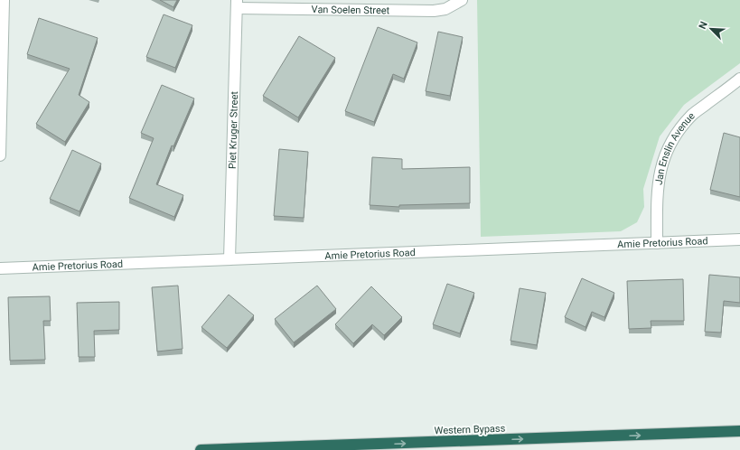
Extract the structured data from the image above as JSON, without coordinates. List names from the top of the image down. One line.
{"streets":{"highway":["Western Bypass"],"street":["Van Soelen Street","Piet Kruger Street","Jan Enslin Avenue","Amie Pretorius Road"]},"crossings":[["Van Soelen Street","Piet Kruger Street"],["Piet Kruger Street","Amie Pretorius Road"],["Jan Enslin Avenue","Amie Pretorius Road"]],"one_way":["Western Bypass"],"north":"top left"}
